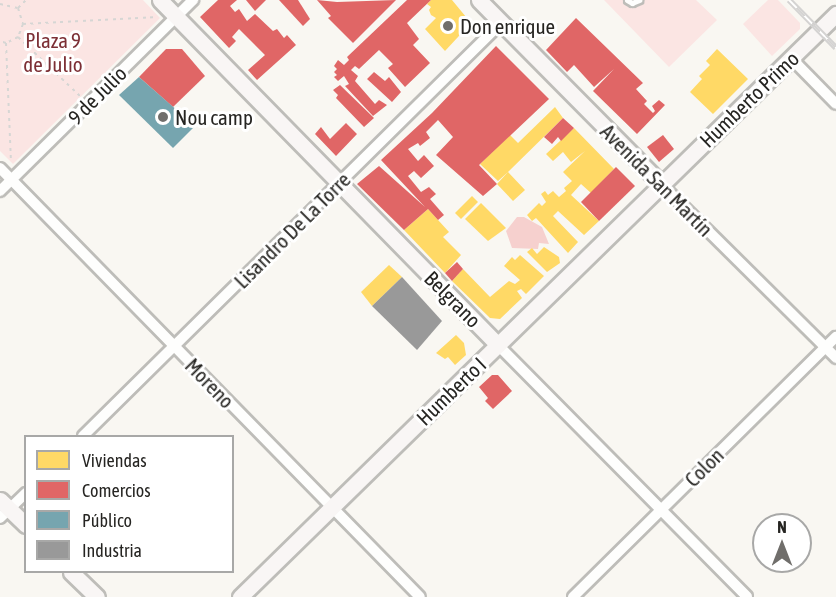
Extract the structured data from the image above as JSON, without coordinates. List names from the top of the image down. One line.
{"streets":{"main road":["Humberto Primo","Avenida San Martín","Belgrano","Humberto I"],"street":["9 de Julio","Lisandro De La Torre","Moreno","Colon"]},"crossings":[["9 de Julio","Belgrano"],["9 de Julio","Moreno"],["Humberto Primo","Avenida San Martín"],["Humberto Primo","Humberto I"],["Avenida San Martín","Lisandro De La Torre"],["Avenida San Martín","Humberto I"],["Avenida San Martín","Colon"],["Lisandro De La Torre","Belgrano"],["Lisandro De La Torre","Moreno"],["Belgrano","Humberto I"],["Belgrano","Colon"],["Moreno","Humberto I"]],"parks":["Plaza 9 de Julio"],"places":["Don enrique","Nou camp"],"legend":["Viviendas","Comercios","Público","Industria"],"north":"top"}
